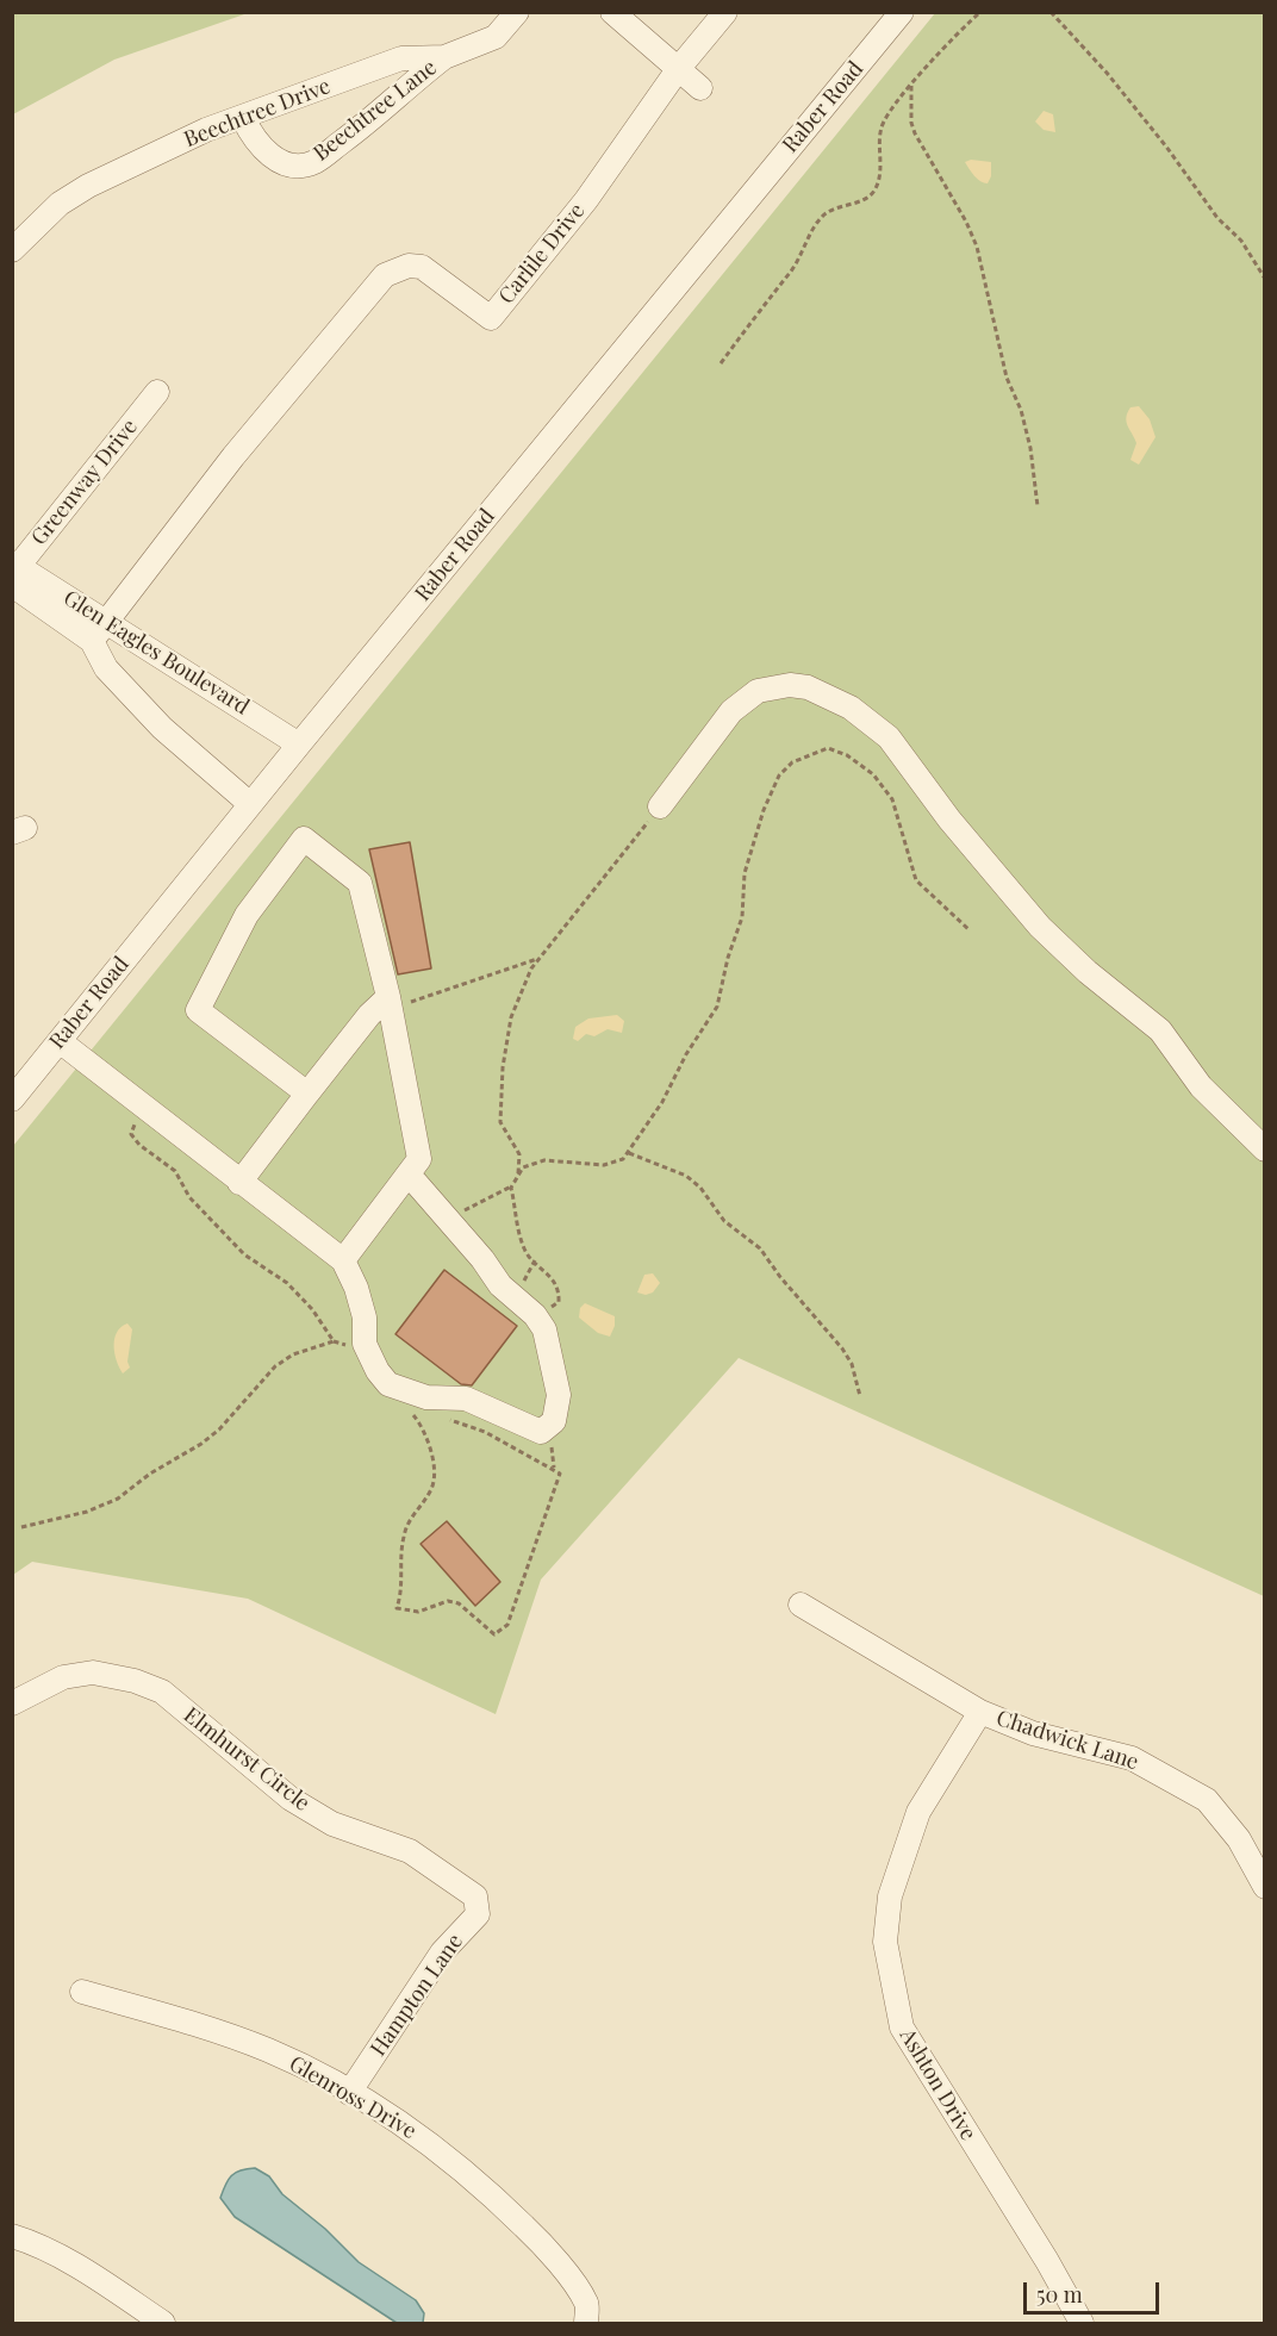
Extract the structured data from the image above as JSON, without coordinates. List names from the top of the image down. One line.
{"streets":{"street":["Raber Road","Beechtree Lane","Beechtree Drive","Carlile Drive","Greenway Drive","Glen Eagles Boulevard","Chadwick Lane","Elmhurst Circle","Hampton Lane","Ashton Drive","Glenross Drive"]},"crossings":[["Raber Road","Glen Eagles Boulevard"],["Beechtree Lane","Beechtree Drive"],["Carlile Drive","Glen Eagles Boulevard"],["Greenway Drive","Glen Eagles Boulevard"],["Chadwick Lane","Ashton Drive"],["Elmhurst Circle","Hampton Lane"],["Hampton Lane","Glenross Drive"]],"scale_bar":"50 m"}
